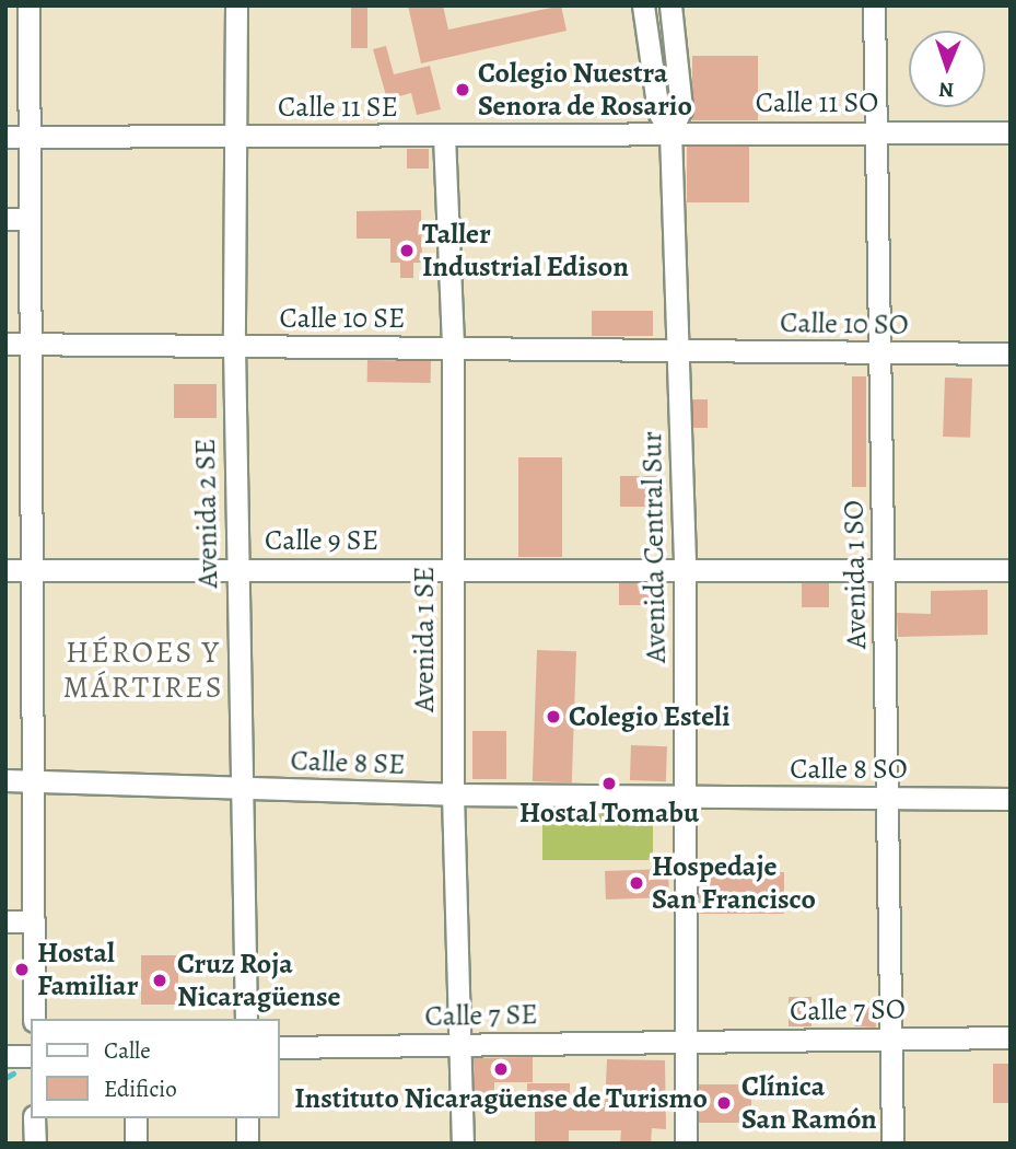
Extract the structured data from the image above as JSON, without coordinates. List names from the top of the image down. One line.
{"streets":{"street":["Calle 11 SO","Calle 11 SE","Calle 10 SE","Calle 10 SO","Avenida 2 SE","Calle 9 SE","Avenida Central Sur","Avenida 1 SO","Avenida 1 SE","Calle 8 SE","Calle 8 SO","Calle 7 SO","Calle 7 SE"]},"crossings":[["Calle 11 SO","Calle 11 SE"],["Calle 11 SO","Avenida Central Sur"],["Calle 11 SO","Avenida 1 SO"],["Calle 11 SE","Avenida 2 SE"],["Calle 11 SE","Avenida Central Sur"],["Calle 11 SE","Avenida 1 SE"],["Calle 10 SE","Calle 10 SO"],["Calle 10 SE","Avenida 2 SE"],["Calle 10 SE","Avenida Central Sur"],["Calle 10 SE","Avenida 1 SE"],["Calle 10 SO","Avenida Central Sur"],["Calle 10 SO","Avenida 1 SO"],["Avenida 2 SE","Calle 9 SE"],["Avenida 2 SE","Calle 8 SE"],["Calle 9 SE","Avenida Central Sur"],["Calle 9 SE","Avenida 1 SO"],["Calle 9 SE","Avenida 1 SE"],["Avenida Central Sur","Calle 8 SE"],["Avenida Central Sur","Calle 8 SO"],["Avenida Central Sur","Calle 7 SO"],["Avenida Central Sur","Calle 7 SE"],["Avenida 1 SO","Calle 8 SO"],["Avenida 1 SO","Calle 7 SO"],["Avenida 1 SE","Calle 8 SE"],["Avenida 1 SE","Calle 7 SE"],["Calle 8 SE","Calle 8 SO"],["Calle 7 SO","Calle 7 SE"]],"districts":["HÉROES Y MÁRTIRES"],"places":["Colegio Nuestra Senora de Rosario","Taller Industrial Edison","Colegio Esteli","Hostal Tomabu","Hospedaje San Francisco","Hostal Familiar","Cruz Roja Nicaragüense","Instituto Nicaragüense de Turismo","Clínica San Ramón"],"legend":["Calle","Edificio"],"north":"bottom"}
